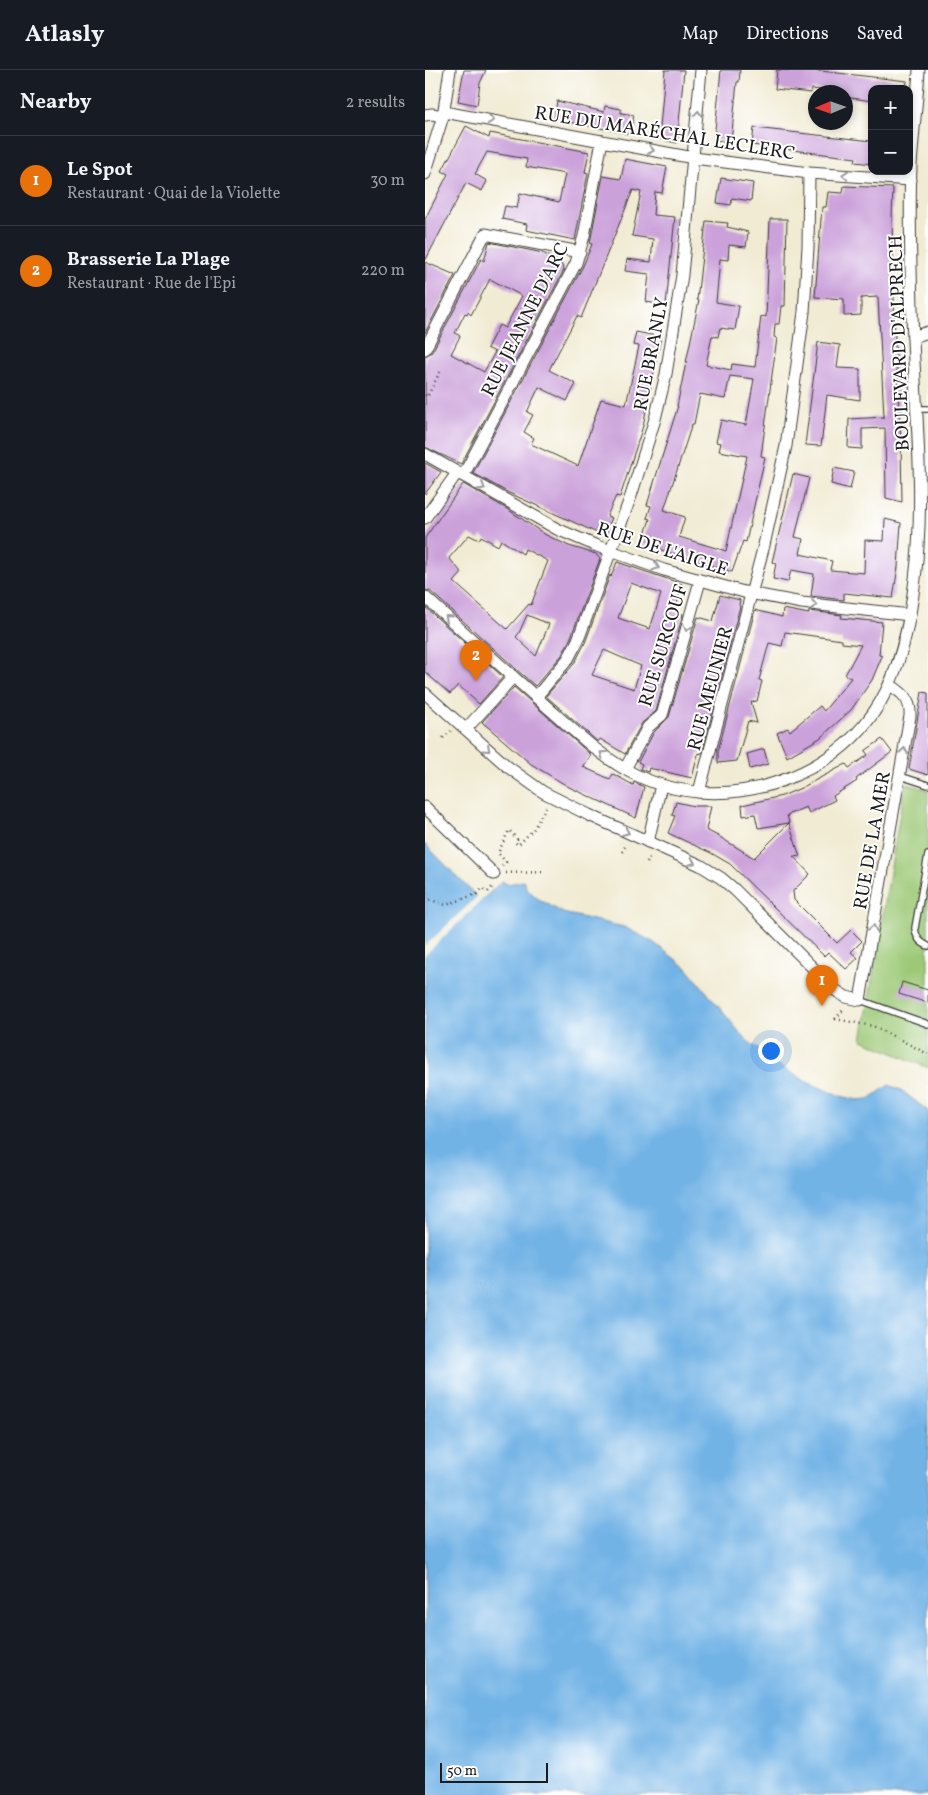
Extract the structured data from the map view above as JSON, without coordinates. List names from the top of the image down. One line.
{"streets":{"street":["RUE DU MARÉCHAL LECLERC","RUE JEANNE D'ARC","BOULEVARD D'ALPRECH","RUE BRANLY","RUE DE L'AIGLE","RUE SURCOUF","RUE MEUNIER","RUE DE LA MER"]},"crossings":[["RUE DU MARÉCHAL LECLERC","RUE JEANNE D'ARC"],["RUE DU MARÉCHAL LECLERC","BOULEVARD D'ALPRECH"],["RUE DU MARÉCHAL LECLERC","RUE BRANLY"],["RUE DU MARÉCHAL LECLERC","RUE MEUNIER"],["RUE JEANNE D'ARC","RUE DE L'AIGLE"],["BOULEVARD D'ALPRECH","RUE BRANLY"],["BOULEVARD D'ALPRECH","RUE DE L'AIGLE"],["BOULEVARD D'ALPRECH","RUE SURCOUF"],["BOULEVARD D'ALPRECH","RUE MEUNIER"],["BOULEVARD D'ALPRECH","RUE DE LA MER"],["RUE BRANLY","RUE DE L'AIGLE"],["RUE DE L'AIGLE","RUE SURCOUF"],["RUE DE L'AIGLE","RUE MEUNIER"]],"one_way":["RUE DE L'AIGLE","RUE SURCOUF","RUE DE LA MER"],"scale_bar":"50 m","north":"left","page":{"header":"Atlasly","nav":["Map","Directions","Saved"],"heading":["Nearby","2 results"],"map_buttons":["+","−"],"list":[{"mark":"1","name":"Le Spot","note":"Restaurant · Quai de la Violette","value":"30 m"},{"mark":"2","name":"Brasserie La Plage","note":"Restaurant · Rue de l'Epi","value":"220 m"}],"pins":["2","1"],"scale":"50 m"}}
